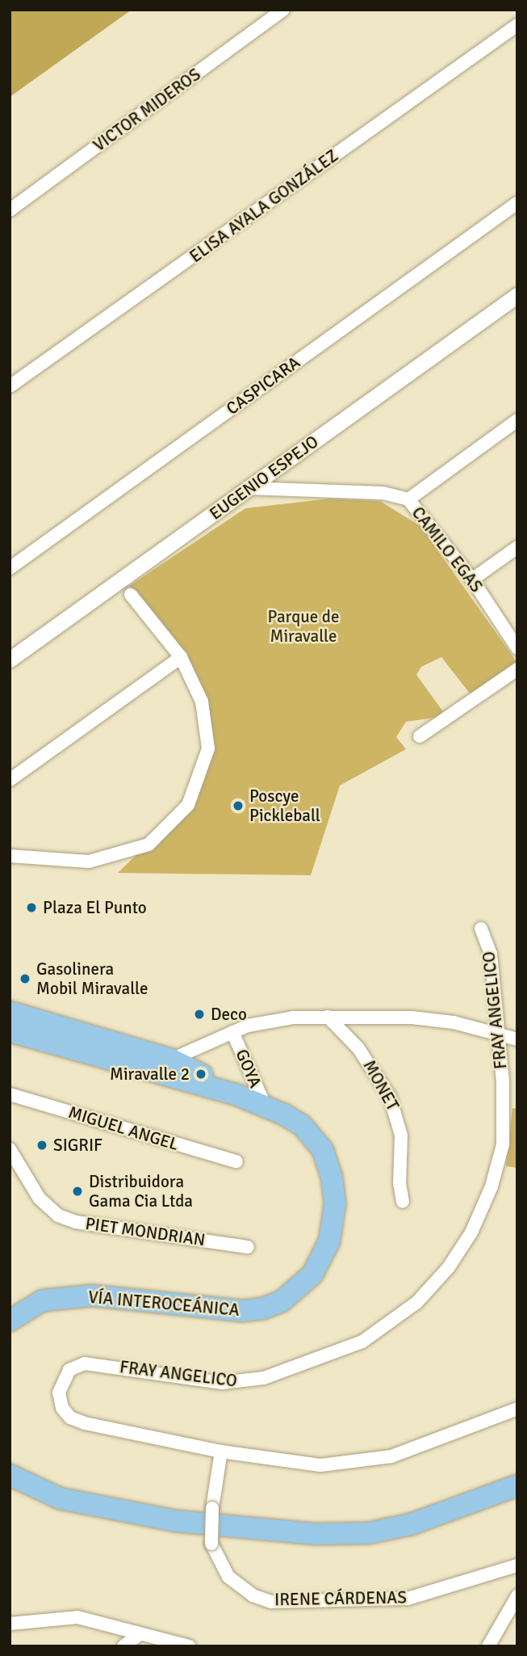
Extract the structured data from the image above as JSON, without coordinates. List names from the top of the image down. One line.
{"streets":{"main road":["VÍA INTEROCEÁNICA"],"street":["VICTOR MIDEROS","ELISA AYALA GONZÁLEZ","CASPICARA","EUGENIO ESPEJO","CAMILO EGAS","FRAY ANGELICO","GOYA","MONET","MIGUEL ANGEL","PIET MONDRIAN","IRENE CÁRDENAS"]},"crossings":[["EUGENIO ESPEJO","CAMILO EGAS"],["FRAY ANGELICO","IRENE CÁRDENAS"],["GOYA","VÍA INTEROCEÁNICA"]],"parks":["Parque de Miravalle"],"places":["Poscye Pickleball","Plaza El Punto","Gasolinera Mobil Miravalle","Deco","Miravalle 2","SIGRIF","Distribuidora Gama Cia Ltda"]}
